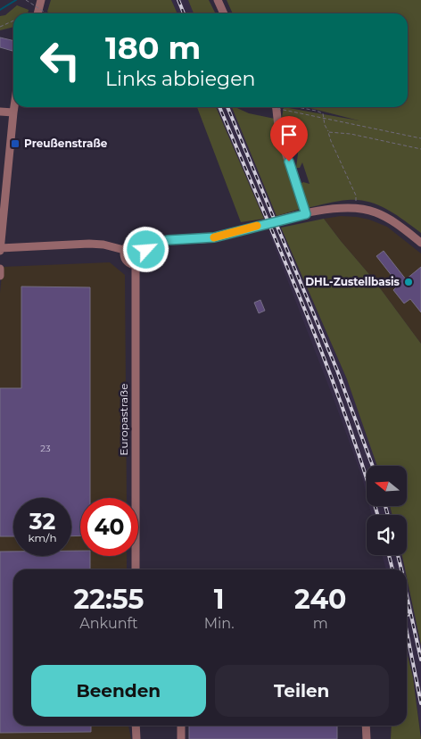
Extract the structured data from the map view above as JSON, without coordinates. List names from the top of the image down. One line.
{"streets":{"street":["Europastraße"]},"places":{"transit":["Preußenstraße"],"other":["DHL-Zustellbasis"]},"house_numbers":["23"],"north":"left","page":{"turn":["180 m","Links abbiegen"],"speed":"32 km/h","limit":"40","eta":["22:55","Ankunft","1","Min.","240","m"],"buttons":["Beenden","Teilen"]}}
